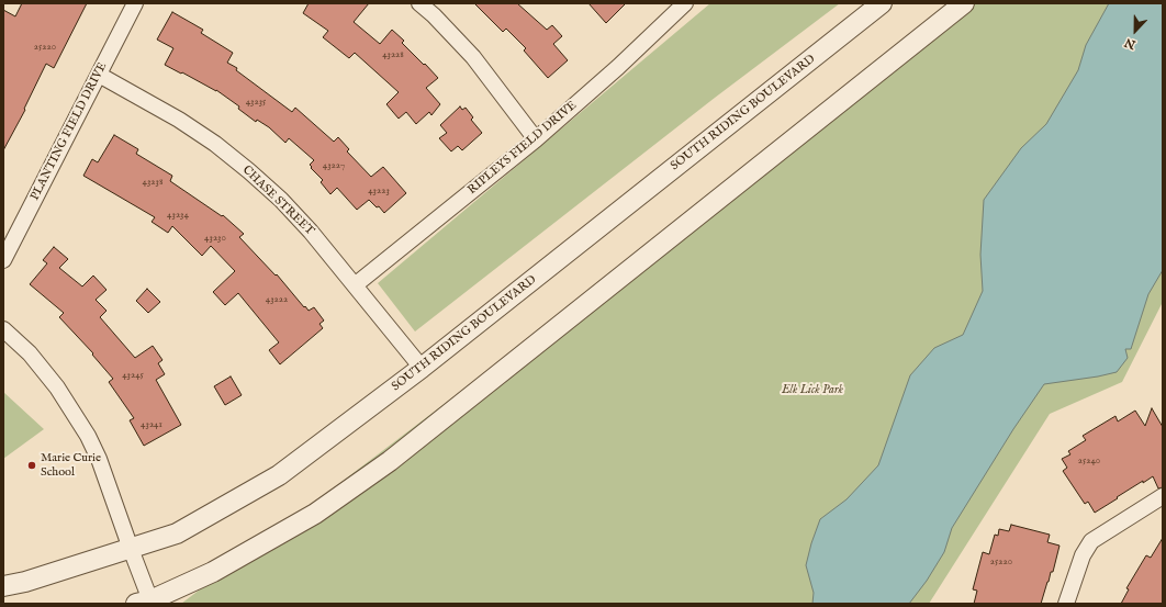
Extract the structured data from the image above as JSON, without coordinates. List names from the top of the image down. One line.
{"streets":{"street":["SOUTH RIDING BOULEVARD","PLANTING FIELD DRIVE","RIPLEYS FIELD DRIVE","CHASE STREET"]},"crossings":[["SOUTH RIDING BOULEVARD","CHASE STREET"],["PLANTING FIELD DRIVE","CHASE STREET"],["RIPLEYS FIELD DRIVE","CHASE STREET"]],"parks":["Elk Lick Park"],"places":["Marie Curie School"],"house_numbers":["25220","43228","43235","43227","43238","43223","43234","43230","43222","43245","43241","25240","25220"],"north":"bottom"}
